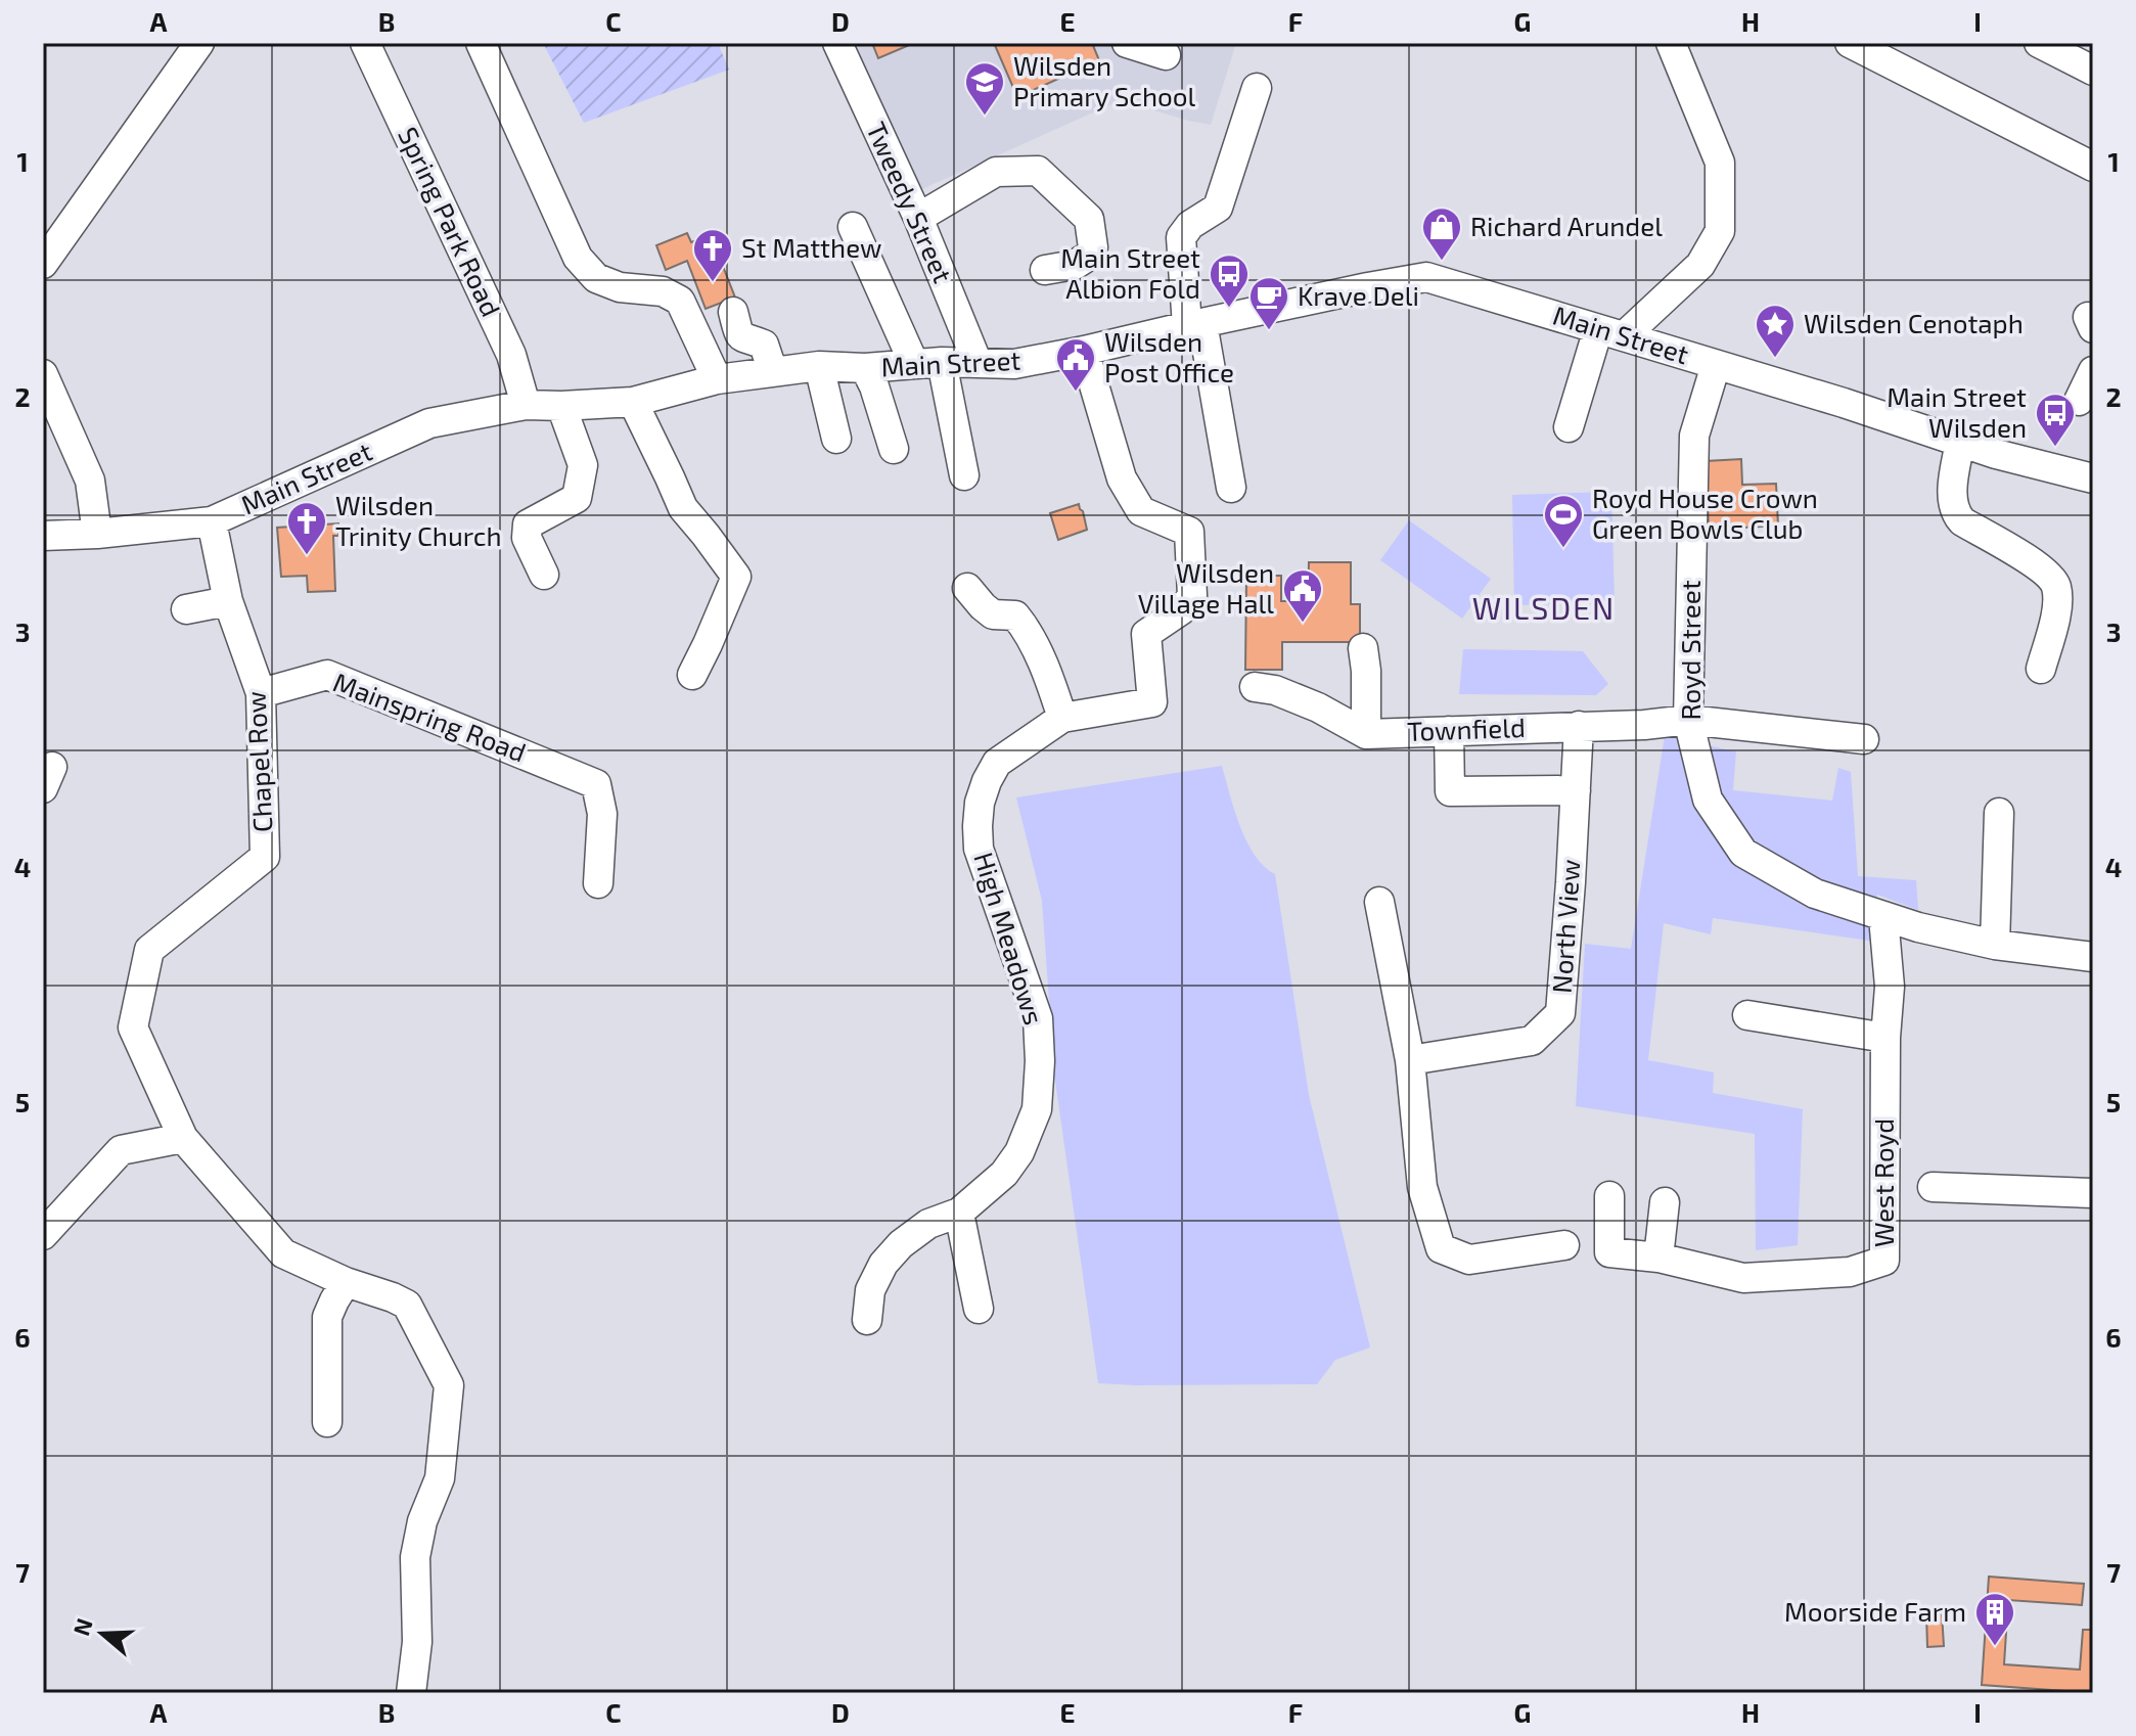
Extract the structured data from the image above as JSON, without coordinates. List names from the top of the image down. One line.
{"streets":{"street":["Tweedy Street","Spring Park Road","Main Street","Royd Street","Mainspring Road","Townfield","Chapel Row","North View","High Meadows","West Royd"]},"crossings":[["Tweedy Street","Main Street"],["Spring Park Road","Main Street"],["Main Street","Royd Street"],["Main Street","Chapel Row"],["Royd Street","Townfield"],["Royd Street","West Royd"],["Mainspring Road","Chapel Row"],["Townfield","North View"]],"districts":["WILSDEN"],"places":{"school or university":["Wilsden Primary School"],"shop":["Richard Arundel"],"church":["St Matthew","Wilsden Trinity Church"],"bus stop":["Main Street Albion Fold","Main Street Wilsden"],"cafe":["Krave Deli"],"place":["Wilsden Cenotaph"],"public building":["Wilsden Post Office","Wilsden Village Hall"],"sports":["Royd House Crown Green Bowls Club"],"building":["Moorside Farm"]},"north":"left","grid":{"columns":["A","B","C","D","E","F","G","H","I"],"rows":["1","2","3","4","5","6","7"]}}
